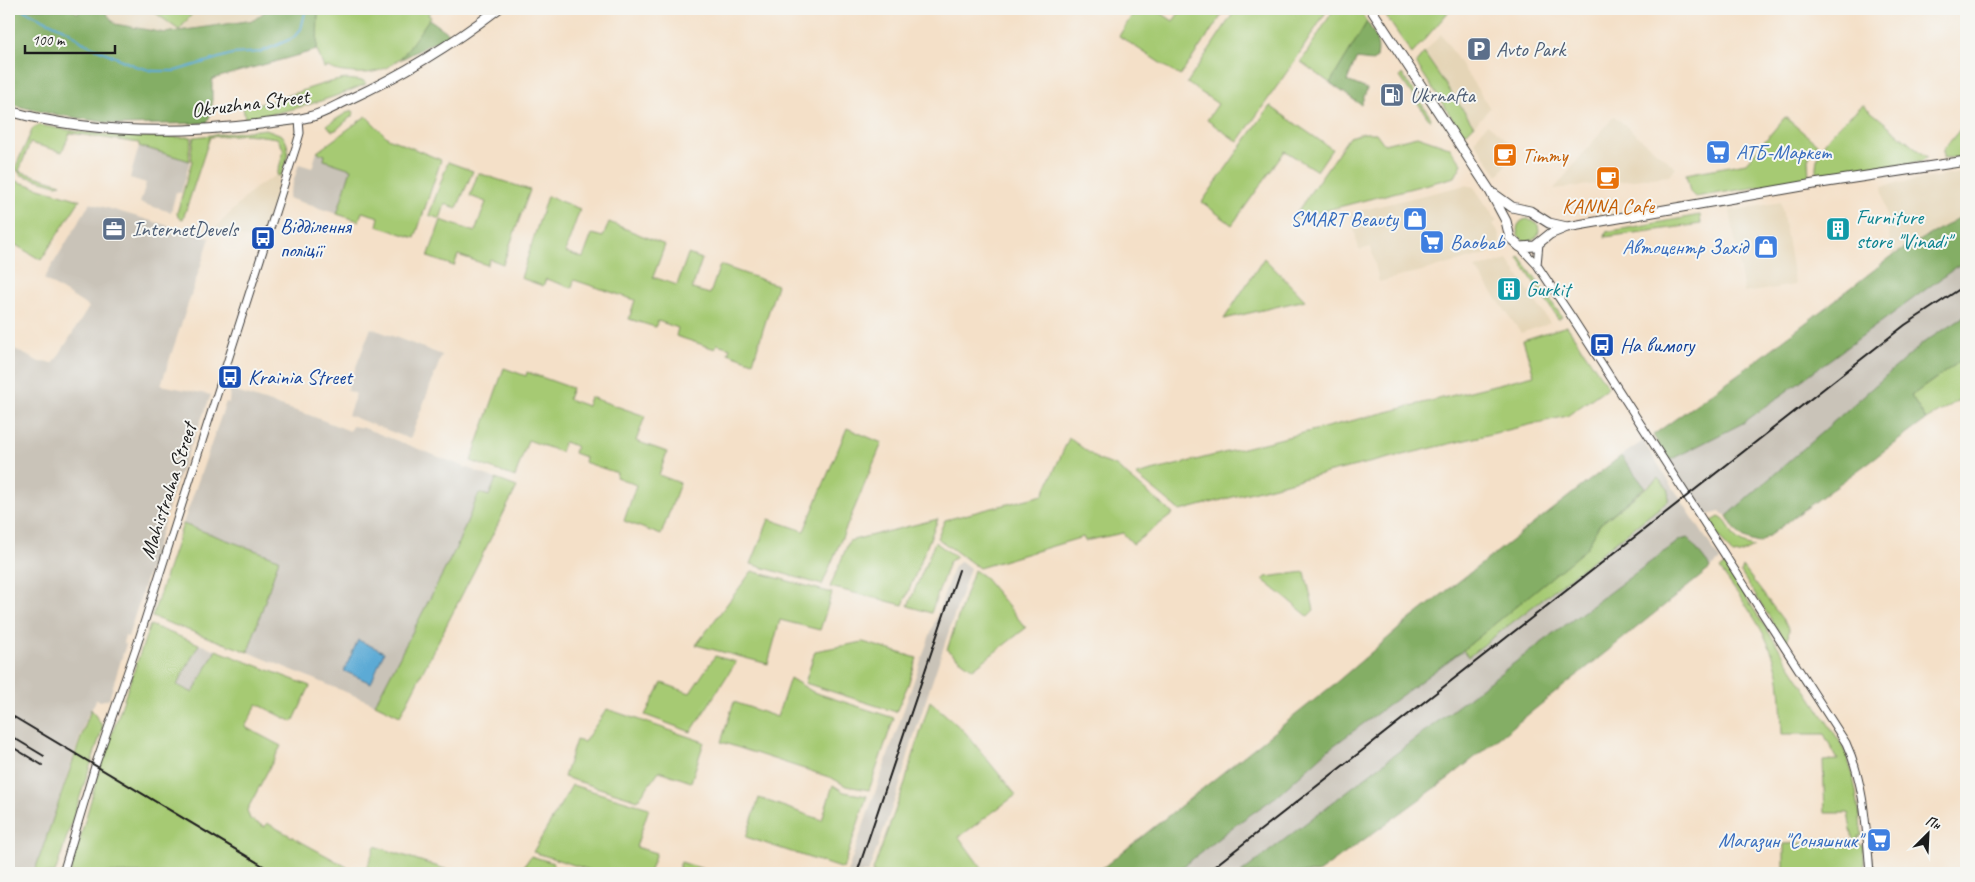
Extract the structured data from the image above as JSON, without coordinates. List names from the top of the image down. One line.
{"streets":{"main road":["Okruzhna Street"],"street":["Mahistralna Street"]},"crossings":[["Okruzhna Street","Mahistralna Street"]],"places":{"parking":["Avto Park"],"fuel station":["Ukrnafta"],"supermarket":["АТБ-Маркет","Baobab","Магазин \"Соняшник\""],"cafe":["Timmy","KANNA Cafe"],"shop":["SMART Beauty","Автоцентр Захід"],"office":["InternetDevels"],"building":["Furniture store \"Vinadi\"","Gurkit"],"bus stop":["Відділення поліції","На вимогу","Krainia Street"]},"scale_bar":"100 m","north":"top right"}
